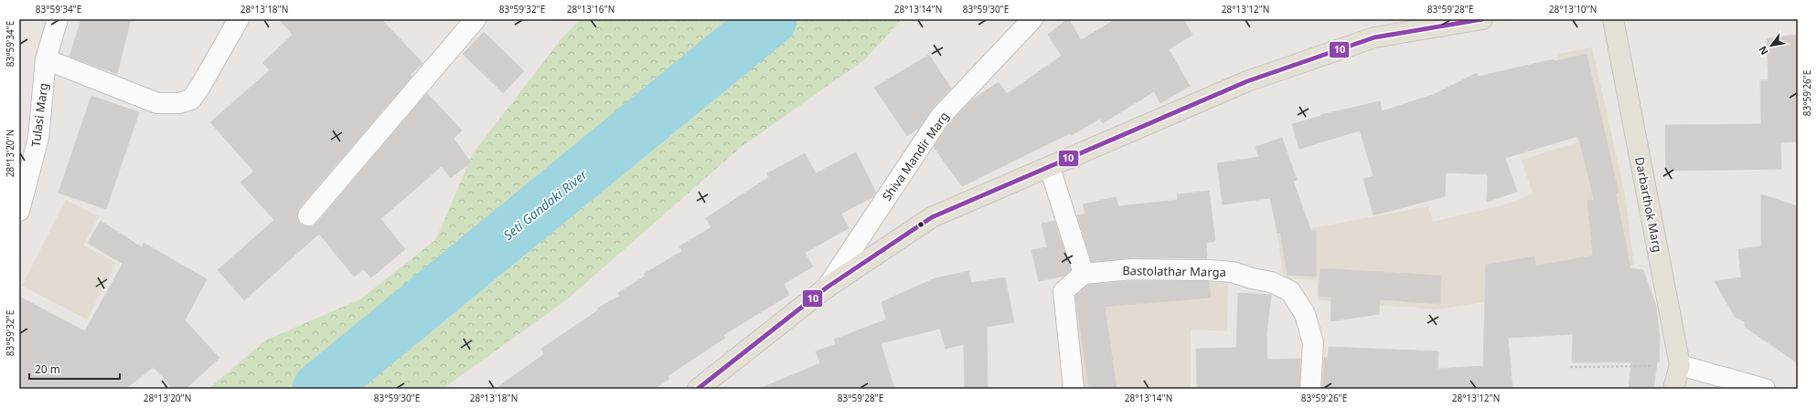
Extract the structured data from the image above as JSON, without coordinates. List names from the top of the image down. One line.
{"streets":{"main road":["Darbarthok Marg"],"street":["Tulasi Marg","Shiva Mandir Marg","Bastolathar Marga"]},"water":["Seti Gandaki River"],"lines":["transit line 10"],"scale_bar":"20 m","north":"bottom left","coordinates":["83°59'34\"E","28°13'18\"N","83°59'32\"E","28°13'16\"N","28°13'14\"N","83°59'30\"E","28°13'12\"N","83°59'28\"E","28°13'10\"N","83°59'26\"E","28°13'20\"N"]}
